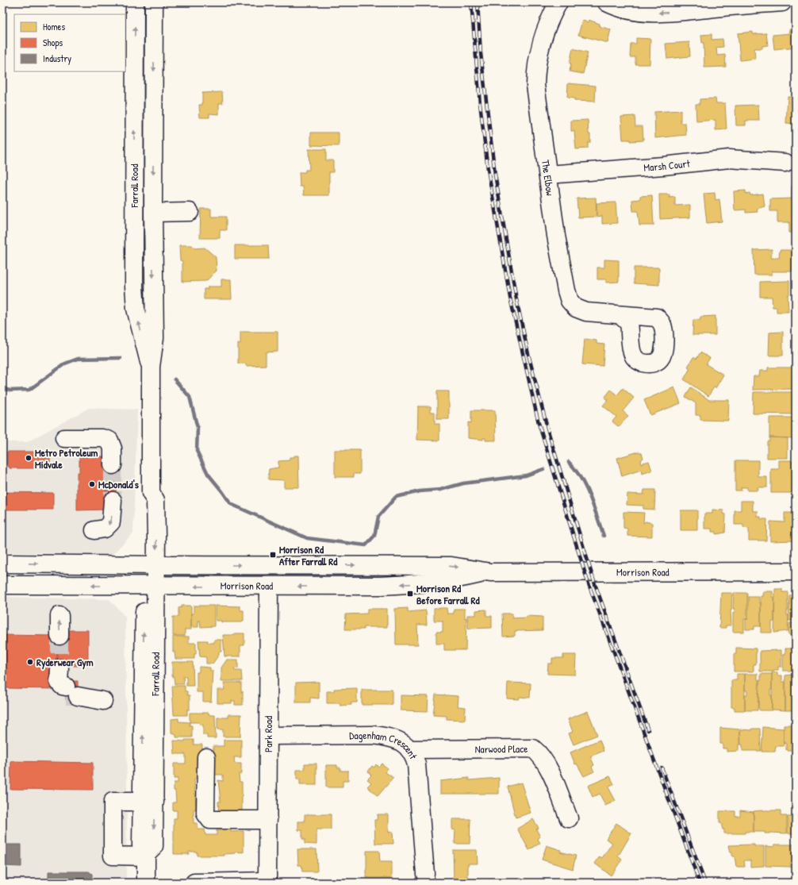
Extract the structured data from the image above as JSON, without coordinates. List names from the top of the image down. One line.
{"streets":{"main road":["Marsh Court","The Elbow","Farrall Road","Morrison Road","Park Road","Dagenham Crescent","Narwood Place"]},"crossings":[["Marsh Court","The Elbow"],["Farrall Road","Morrison Road"],["Morrison Road","Park Road"],["Park Road","Dagenham Crescent"],["Dagenham Crescent","Narwood Place"]],"places":{"other":["Metro Petroleum Midvale","McDonald's","Ryderwear Gym"],"transit":["Morrison Rd After Farrall Rd","Morrison Rd Before Farrall Rd"]},"legend":["Homes","Shops","Industry"]}
